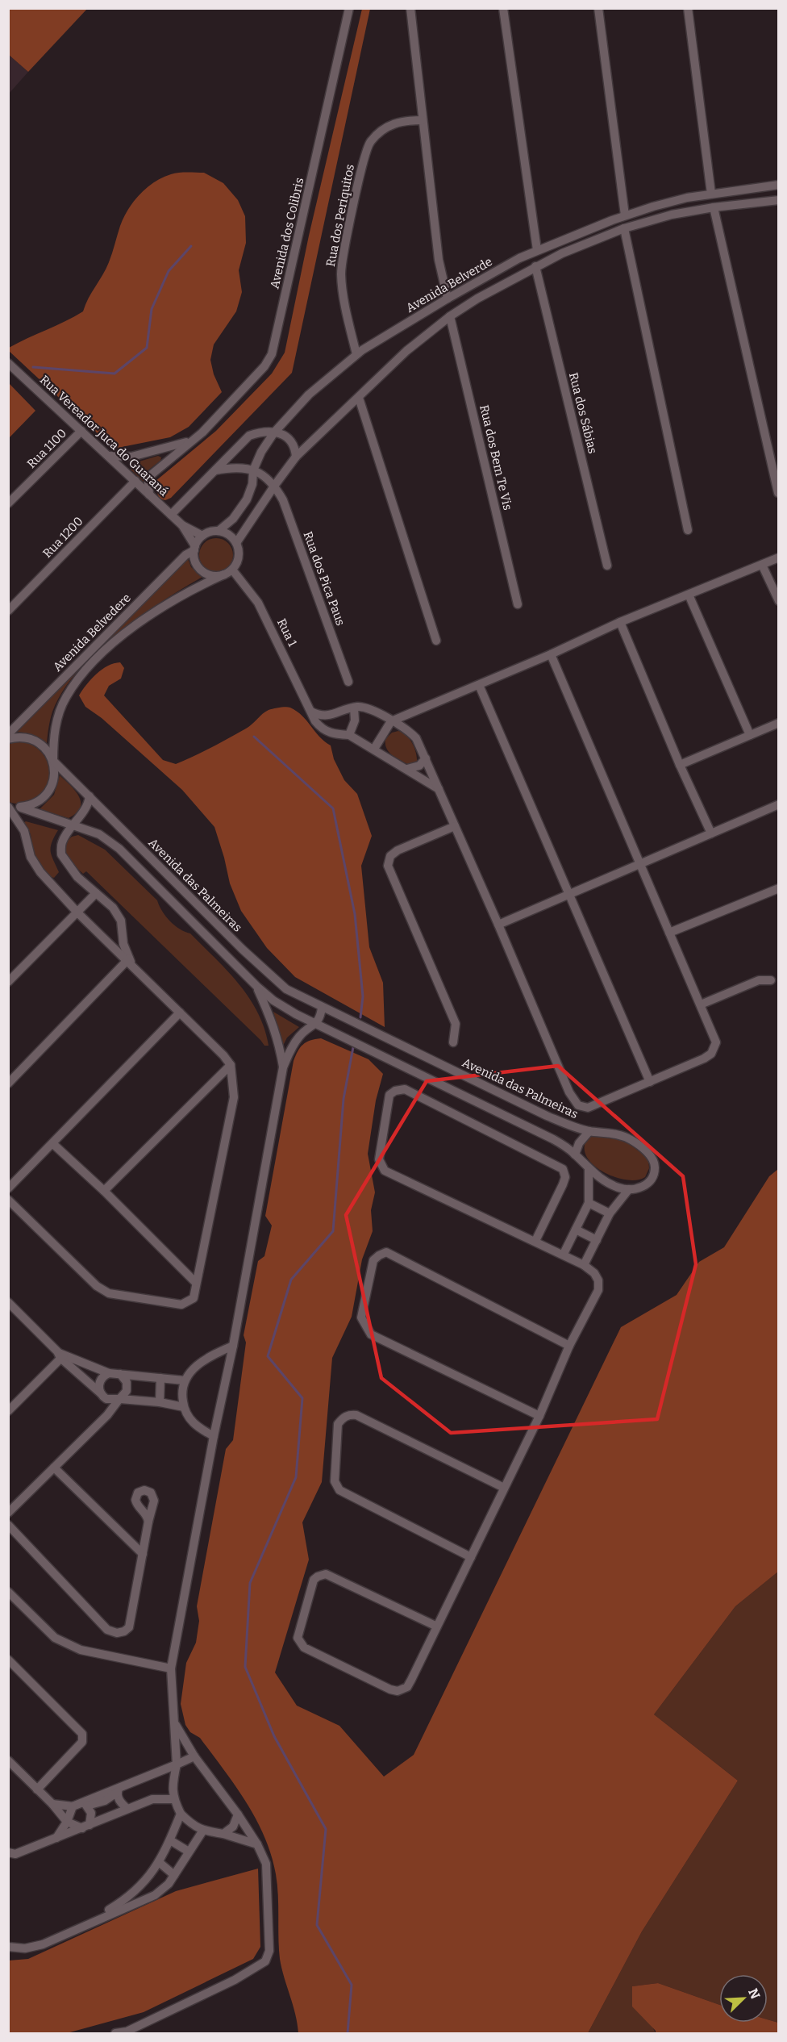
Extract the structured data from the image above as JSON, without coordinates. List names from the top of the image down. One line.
{"streets":{"street":["Rua dos Periquitos","Avenida dos Colibris","Avenida Belverde","Rua dos Sábias","Rua Vereador Juca do Guaraná","Rua 1100","Rua dos Bem Te Vis","Rua 1200","Rua dos Pica Paus","Avenida Belvedere","Rua 1","Avenida das Palmeiras"]},"crossings":[["Rua dos Periquitos","Avenida Belverde"],["Avenida dos Colibris","Rua Vereador Juca do Guaraná"],["Avenida Belverde","Rua Vereador Juca do Guaraná"],["Avenida Belverde","Avenida Belvedere"],["Avenida Belverde","Rua 1"],["Rua Vereador Juca do Guaraná","Rua 1100"],["Rua Vereador Juca do Guaraná","Rua 1200"],["Rua Vereador Juca do Guaraná","Avenida Belvedere"],["Rua Vereador Juca do Guaraná","Rua 1"],["Avenida Belvedere","Rua 1"],["Avenida Belvedere","Avenida das Palmeiras"]],"north":"top right"}
